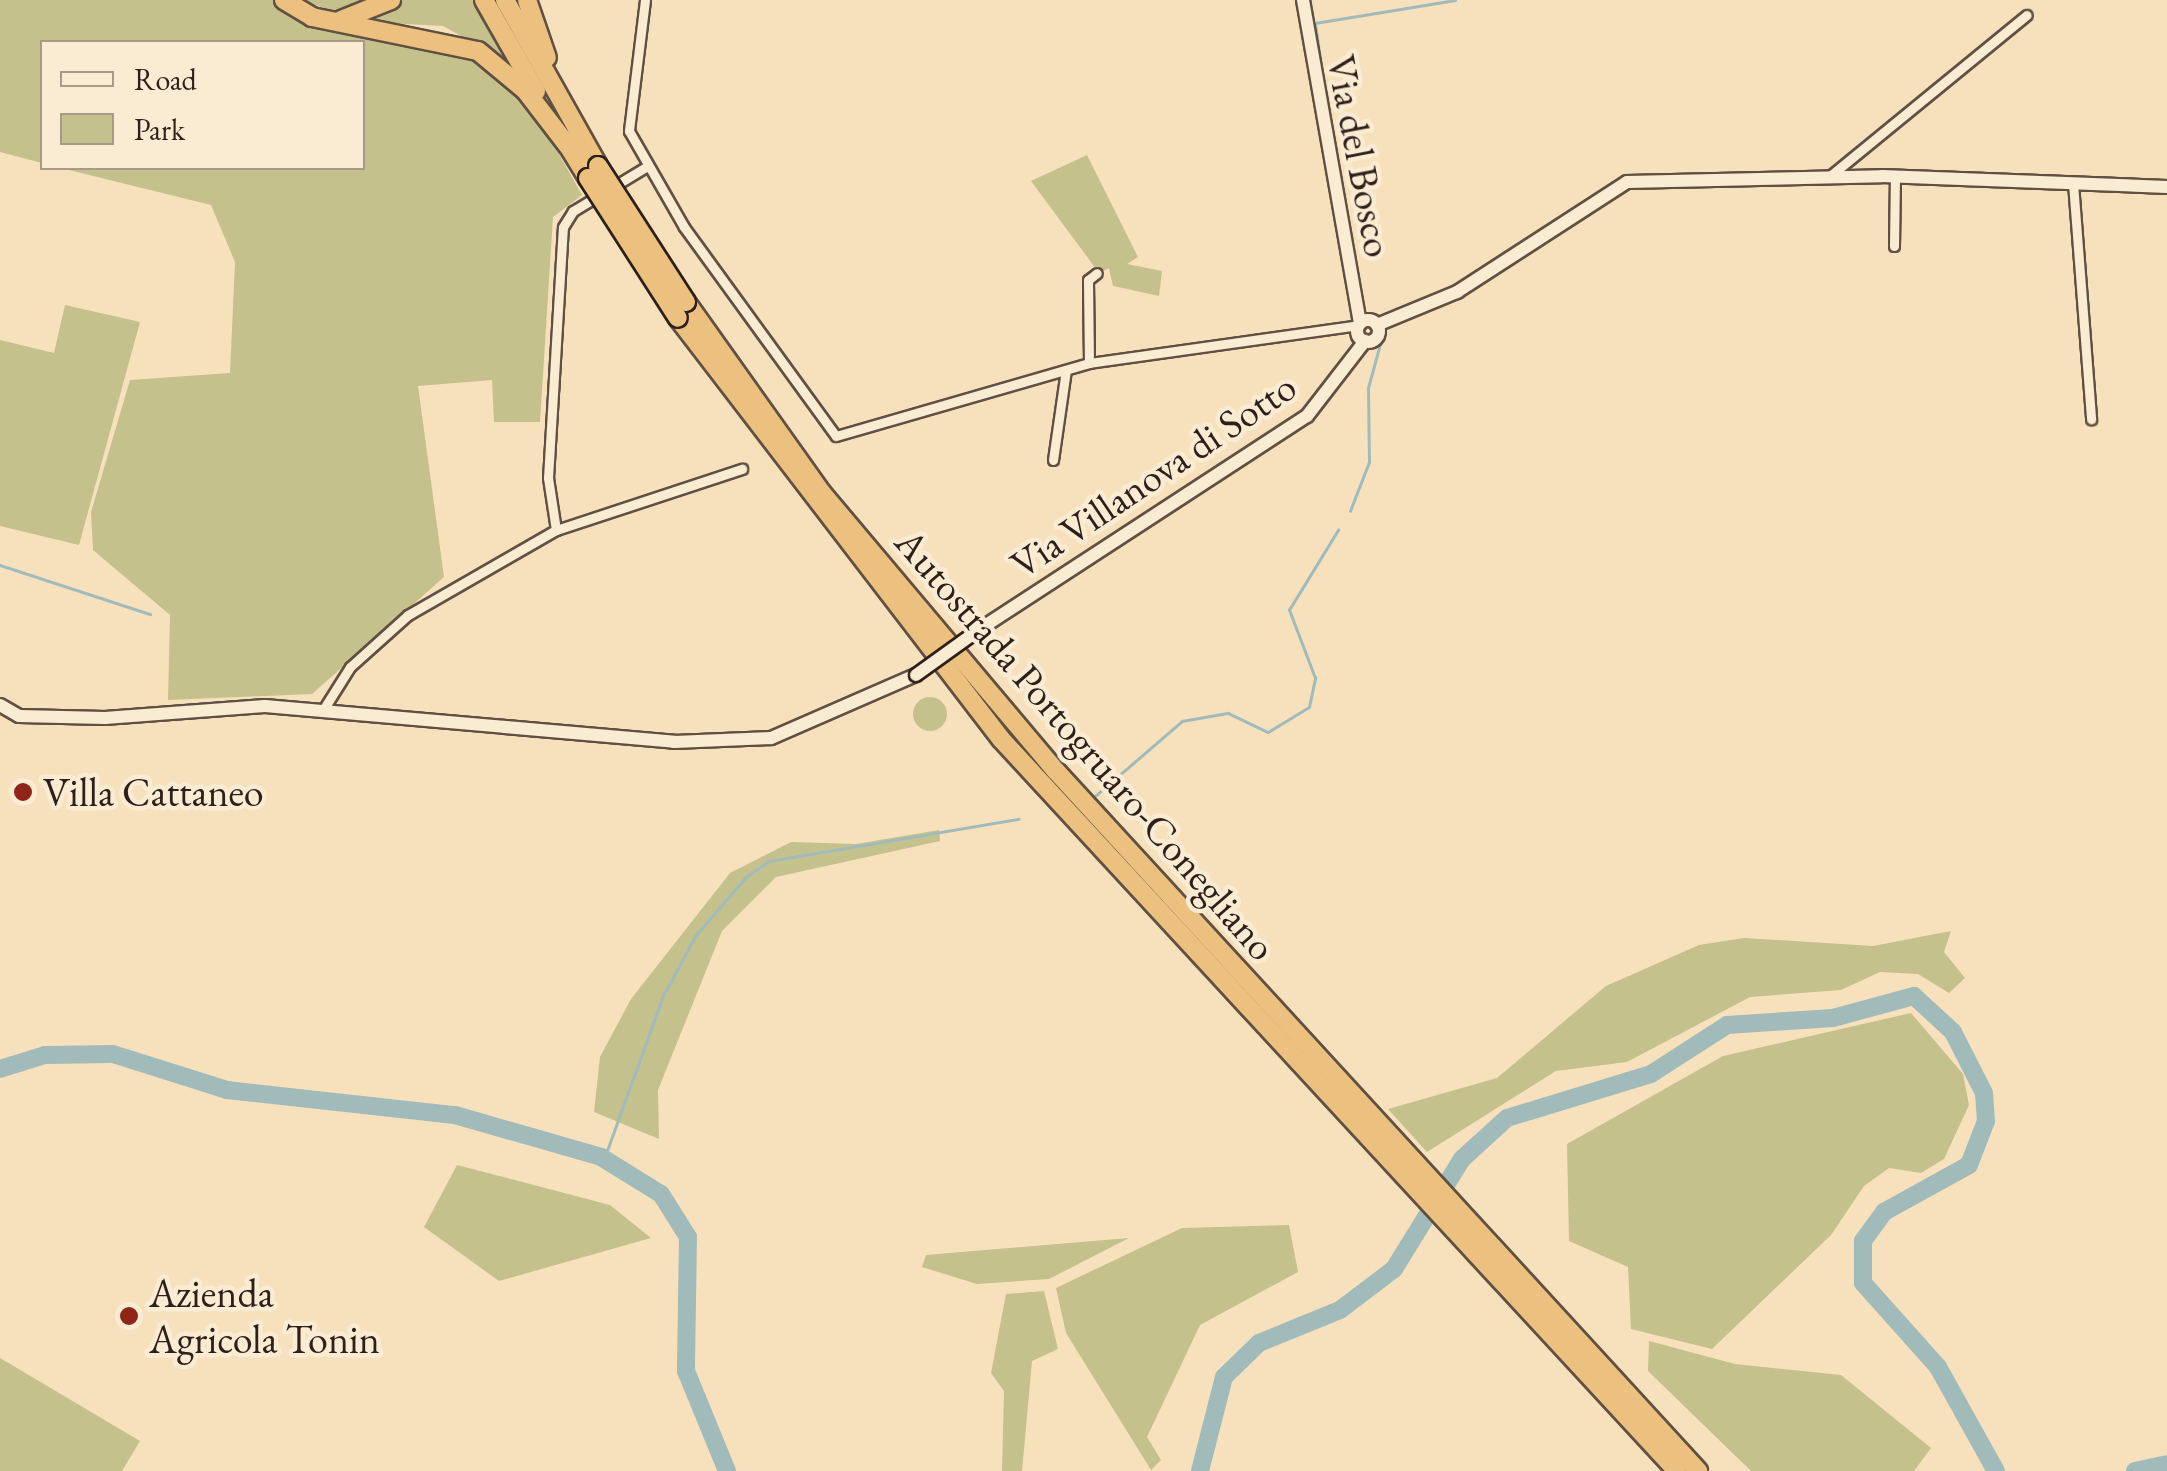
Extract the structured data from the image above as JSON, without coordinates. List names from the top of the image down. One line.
{"streets":{"highway":["Autostrada Portogruaro-Conegliano"],"street":["Via del Bosco","Via Villanova di Sotto"]},"crossings":[["Via del Bosco","Via Villanova di Sotto"]],"places":["Villa Cattaneo","Azienda Agricola Tonin"],"legend":["Road","Park"]}
